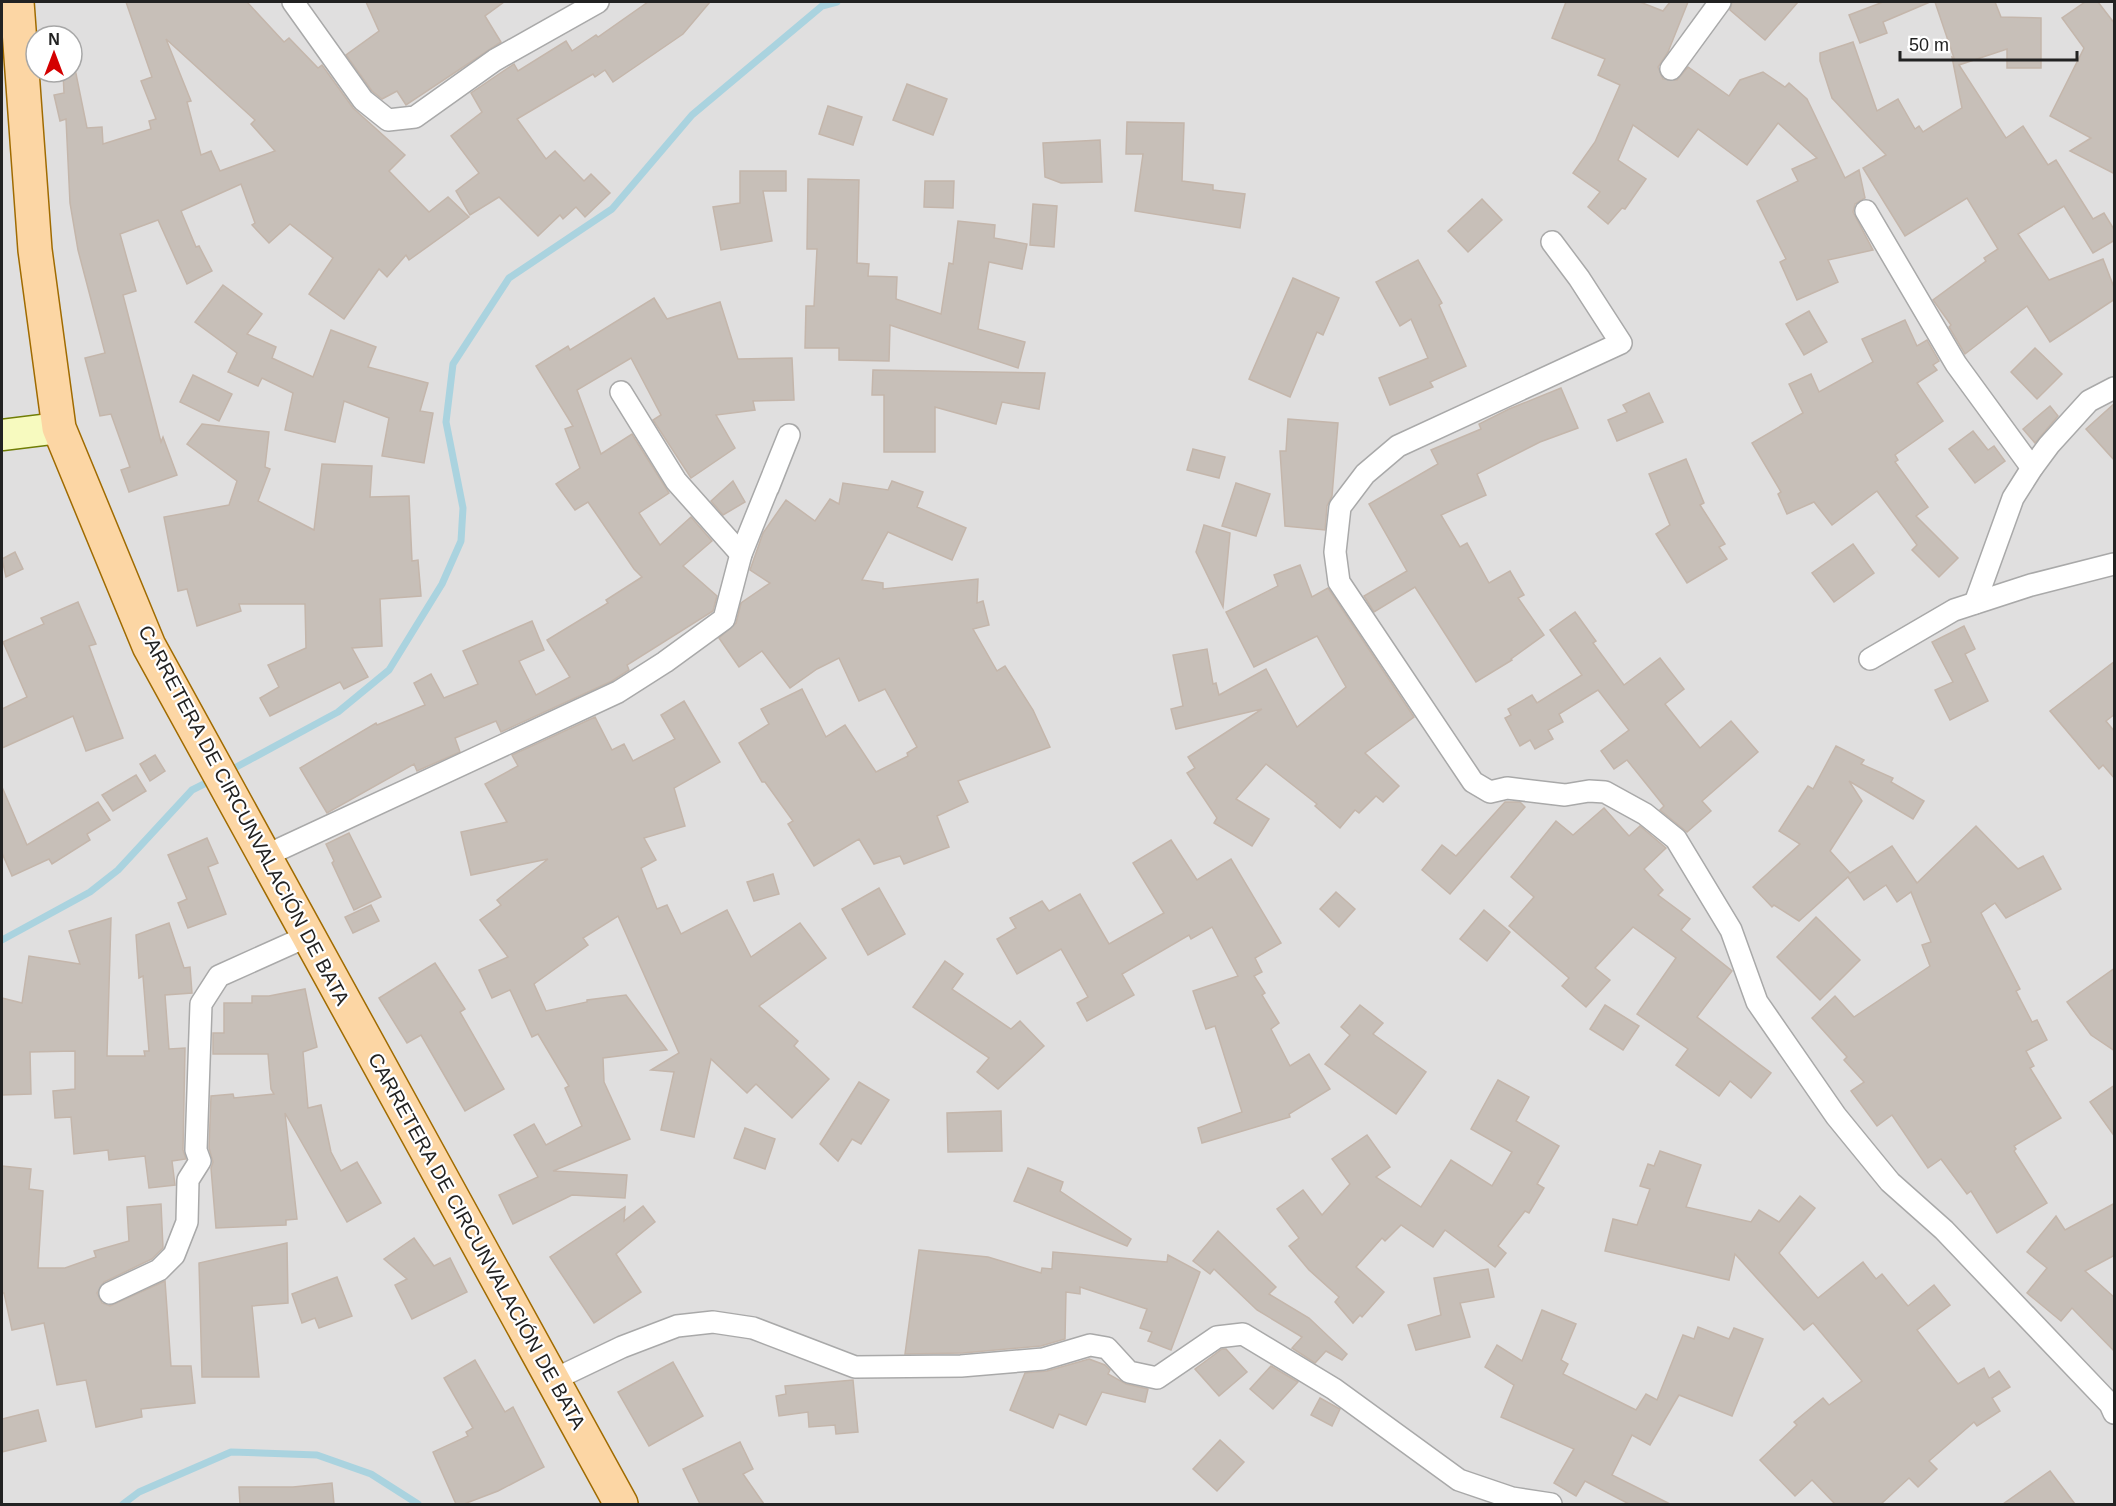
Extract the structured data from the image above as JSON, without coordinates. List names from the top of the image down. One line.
{"streets":{"main road":["CARRETERA DE CIRCUNVALACIÓN DE BATA"]},"scale_bar":"50 m","north":"top"}
